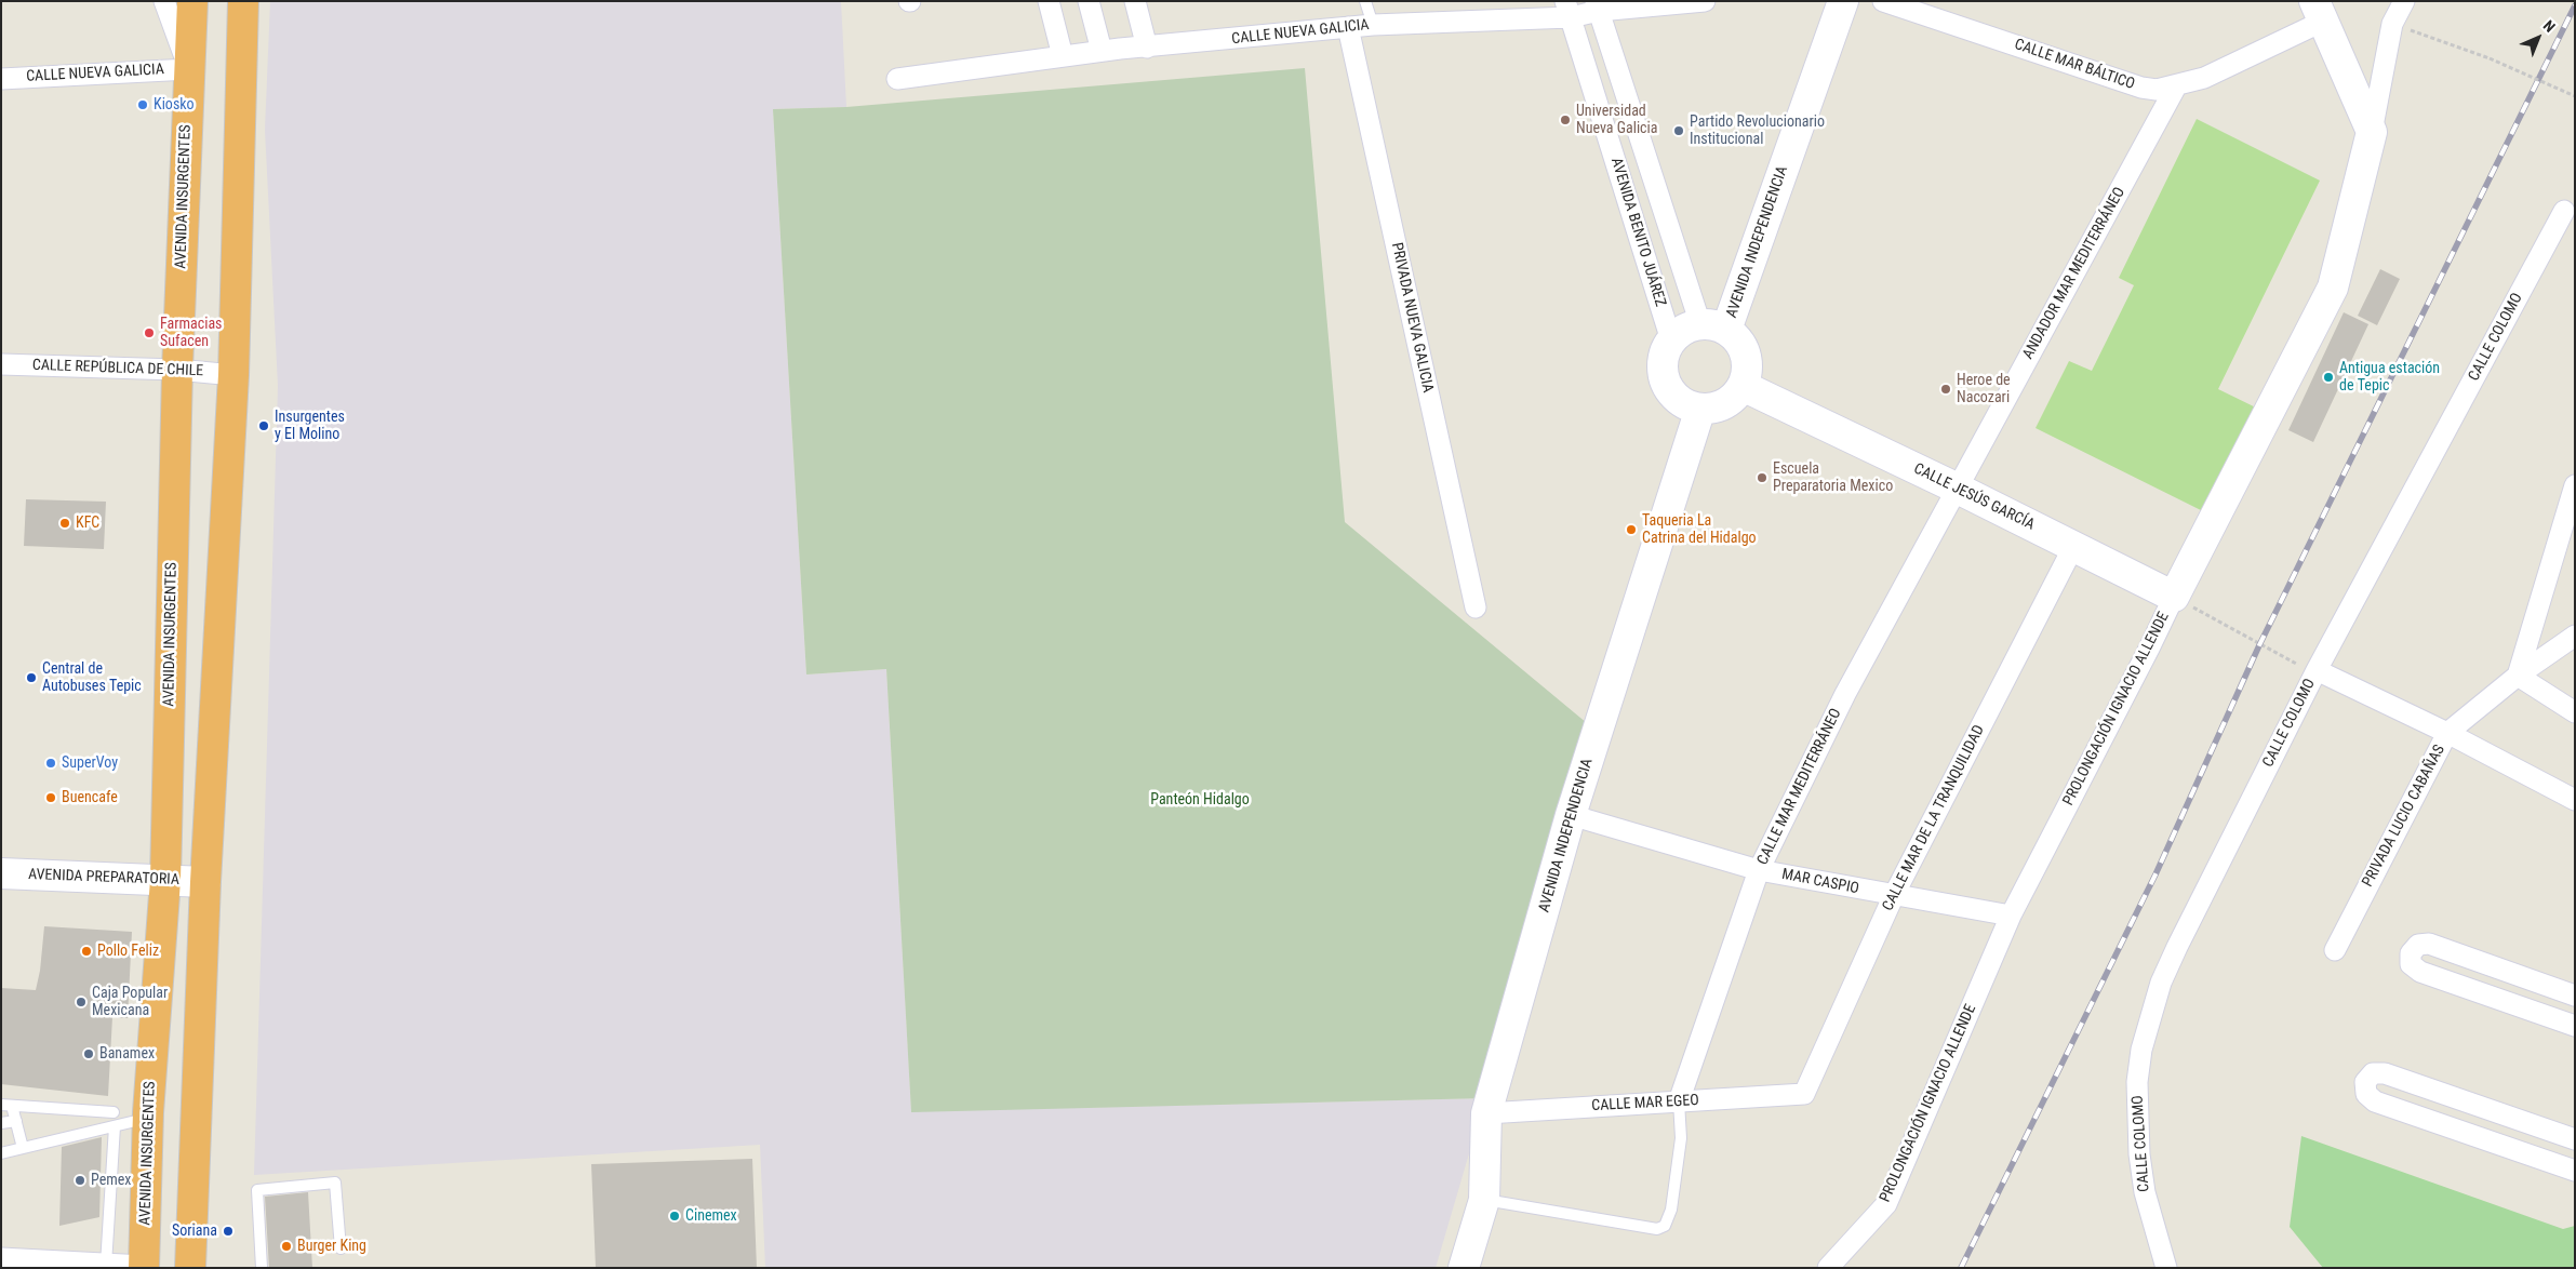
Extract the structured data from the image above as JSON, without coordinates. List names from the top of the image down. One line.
{"streets":{"highway":["AVENIDA INSURGENTES"],"main road":["AVENIDA INDEPENDENCIA","CALLE JESÚS GARCÍA","PROLONGACIÓN IGNACIO ALLENDE","AVENIDA PREPARATORIA"],"street":["CALLE NUEVA GALICIA","CALLE MAR BÁLTICO","AVENIDA BENITO JUÁREZ","ANDADOR MAR MEDITERRÁNEO","PRIVADA NUEVA GALICIA","CALLE COLOMO","CALLE REPÚBLICA DE CHILE","CALLE MAR MEDITERRÁNEO","PRIVADA LUCIO CABAÑAS","CALLE MAR DE LA TRANQUILIDAD","MAR CASPIO","CALLE MAR EGEO"]},"crossings":[["CALLE NUEVA GALICIA","AVENIDA INSURGENTES"],["CALLE NUEVA GALICIA","AVENIDA BENITO JUÁREZ"],["CALLE NUEVA GALICIA","PRIVADA NUEVA GALICIA"],["CALLE MAR BÁLTICO","ANDADOR MAR MEDITERRÁNEO"],["AVENIDA INSURGENTES","CALLE REPÚBLICA DE CHILE"],["AVENIDA INSURGENTES","AVENIDA PREPARATORIA"],["AVENIDA BENITO JUÁREZ","AVENIDA INDEPENDENCIA"],["AVENIDA BENITO JUÁREZ","CALLE JESÚS GARCÍA"],["AVENIDA INDEPENDENCIA","CALLE JESÚS GARCÍA"],["AVENIDA INDEPENDENCIA","MAR CASPIO"],["AVENIDA INDEPENDENCIA","CALLE MAR EGEO"],["ANDADOR MAR MEDITERRÁNEO","CALLE JESÚS GARCÍA"],["ANDADOR MAR MEDITERRÁNEO","CALLE MAR MEDITERRÁNEO"],["CALLE JESÚS GARCÍA","PROLONGACIÓN IGNACIO ALLENDE"],["CALLE JESÚS GARCÍA","CALLE MAR MEDITERRÁNEO"],["CALLE JESÚS GARCÍA","CALLE MAR DE LA TRANQUILIDAD"],["PROLONGACIÓN IGNACIO ALLENDE","MAR CASPIO"],["CALLE MAR MEDITERRÁNEO","MAR CASPIO"],["CALLE MAR MEDITERRÁNEO","CALLE MAR EGEO"],["CALLE MAR DE LA TRANQUILIDAD","MAR CASPIO"],["CALLE MAR DE LA TRANQUILIDAD","CALLE MAR EGEO"]],"parks":["Panteón Hidalgo"],"places":["Kiosko","Universidad Nueva Galicia","Partido Revolucionario Institucional","Farmacias Sufacen","Antigua estación de Tepic","Heroe de Nacozari","Insurgentes y El Molino","Escuela Preparatoria Mexico","KFC","Taqueria La Catrina del Hidalgo","Central de Autobuses Tepic","SuperVoy","Buencafe","Pollo Feliz","Caja Popular Mexicana","Banamex","Pemex","Cinemex","Soriana","Burger King"],"north":"top right"}
